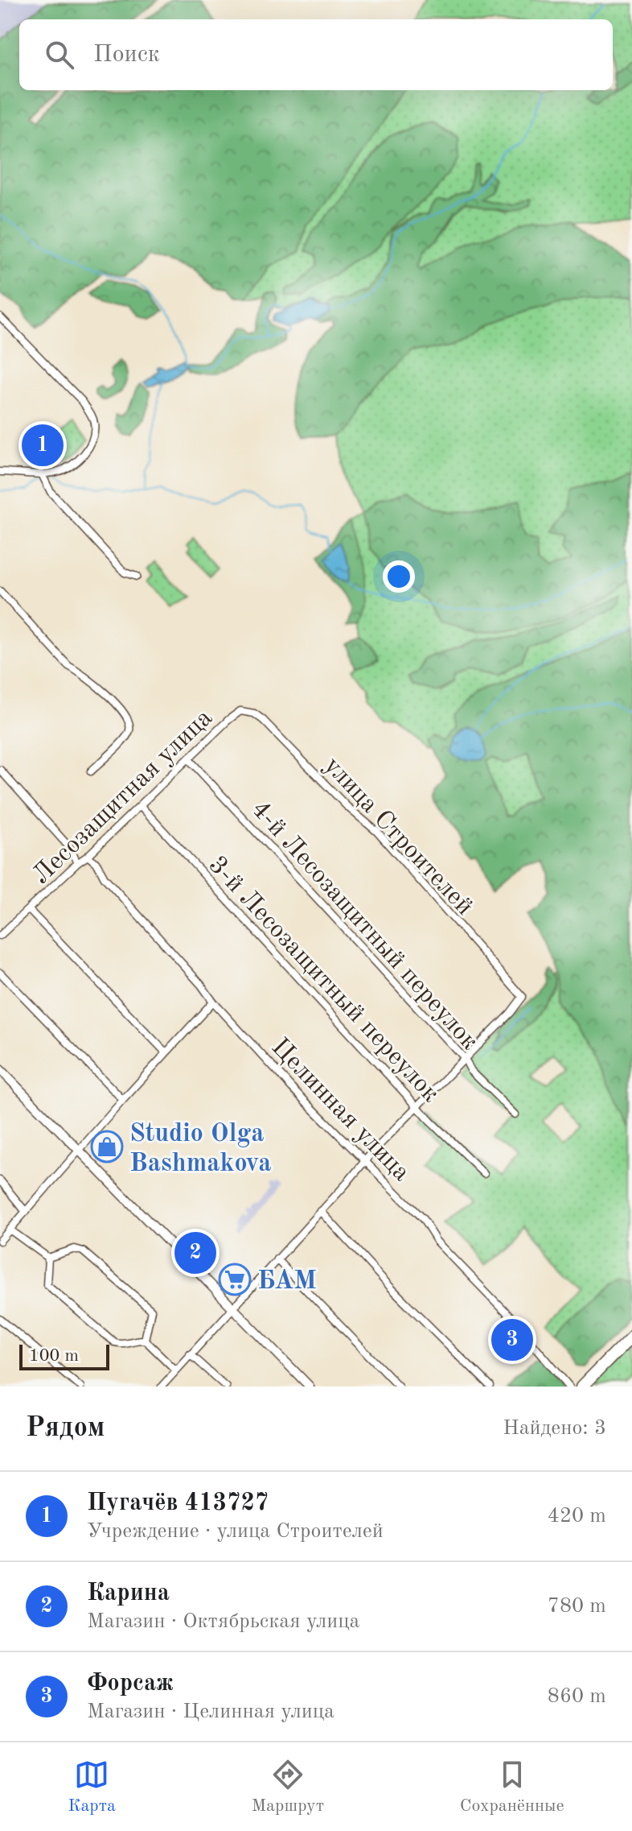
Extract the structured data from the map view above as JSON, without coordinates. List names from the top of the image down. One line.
{"streets":{"street":["Лесозащитная улица","улица Строителей","4-й Лесозащитный переулок","3-й Лесозащитный переулок","Целинная улица"]},"crossings":[["Лесозащитная улица","улица Строителей"],["Лесозащитная улица","4-й Лесозащитный переулок"],["Лесозащитная улица","3-й Лесозащитный переулок"],["Лесозащитная улица","Целинная улица"],["улица Строителей","4-й Лесозащитный переулок"]],"places":{"shop":["Studio Olga Bashmakova"],"supermarket":["БАМ"]},"scale_bar":"100 m","page":{"search":"Поиск","pins":["1","2","3"],"scale":"100 m","heading":["Рядом","Найдено: 3"],"list":[{"mark":"1","name":"Пугачёв 413727","note":"Учреждение · улица Строителей","value":"420 m"},{"mark":"2","name":"Карина","note":"Магазин · Октябрьская улица","value":"780 m"},{"mark":"3","name":"Форсаж","note":"Магазин · Целинная улица","value":"860 m"}],"nav":["Карта","Маршрут","Сохранённые"]}}
